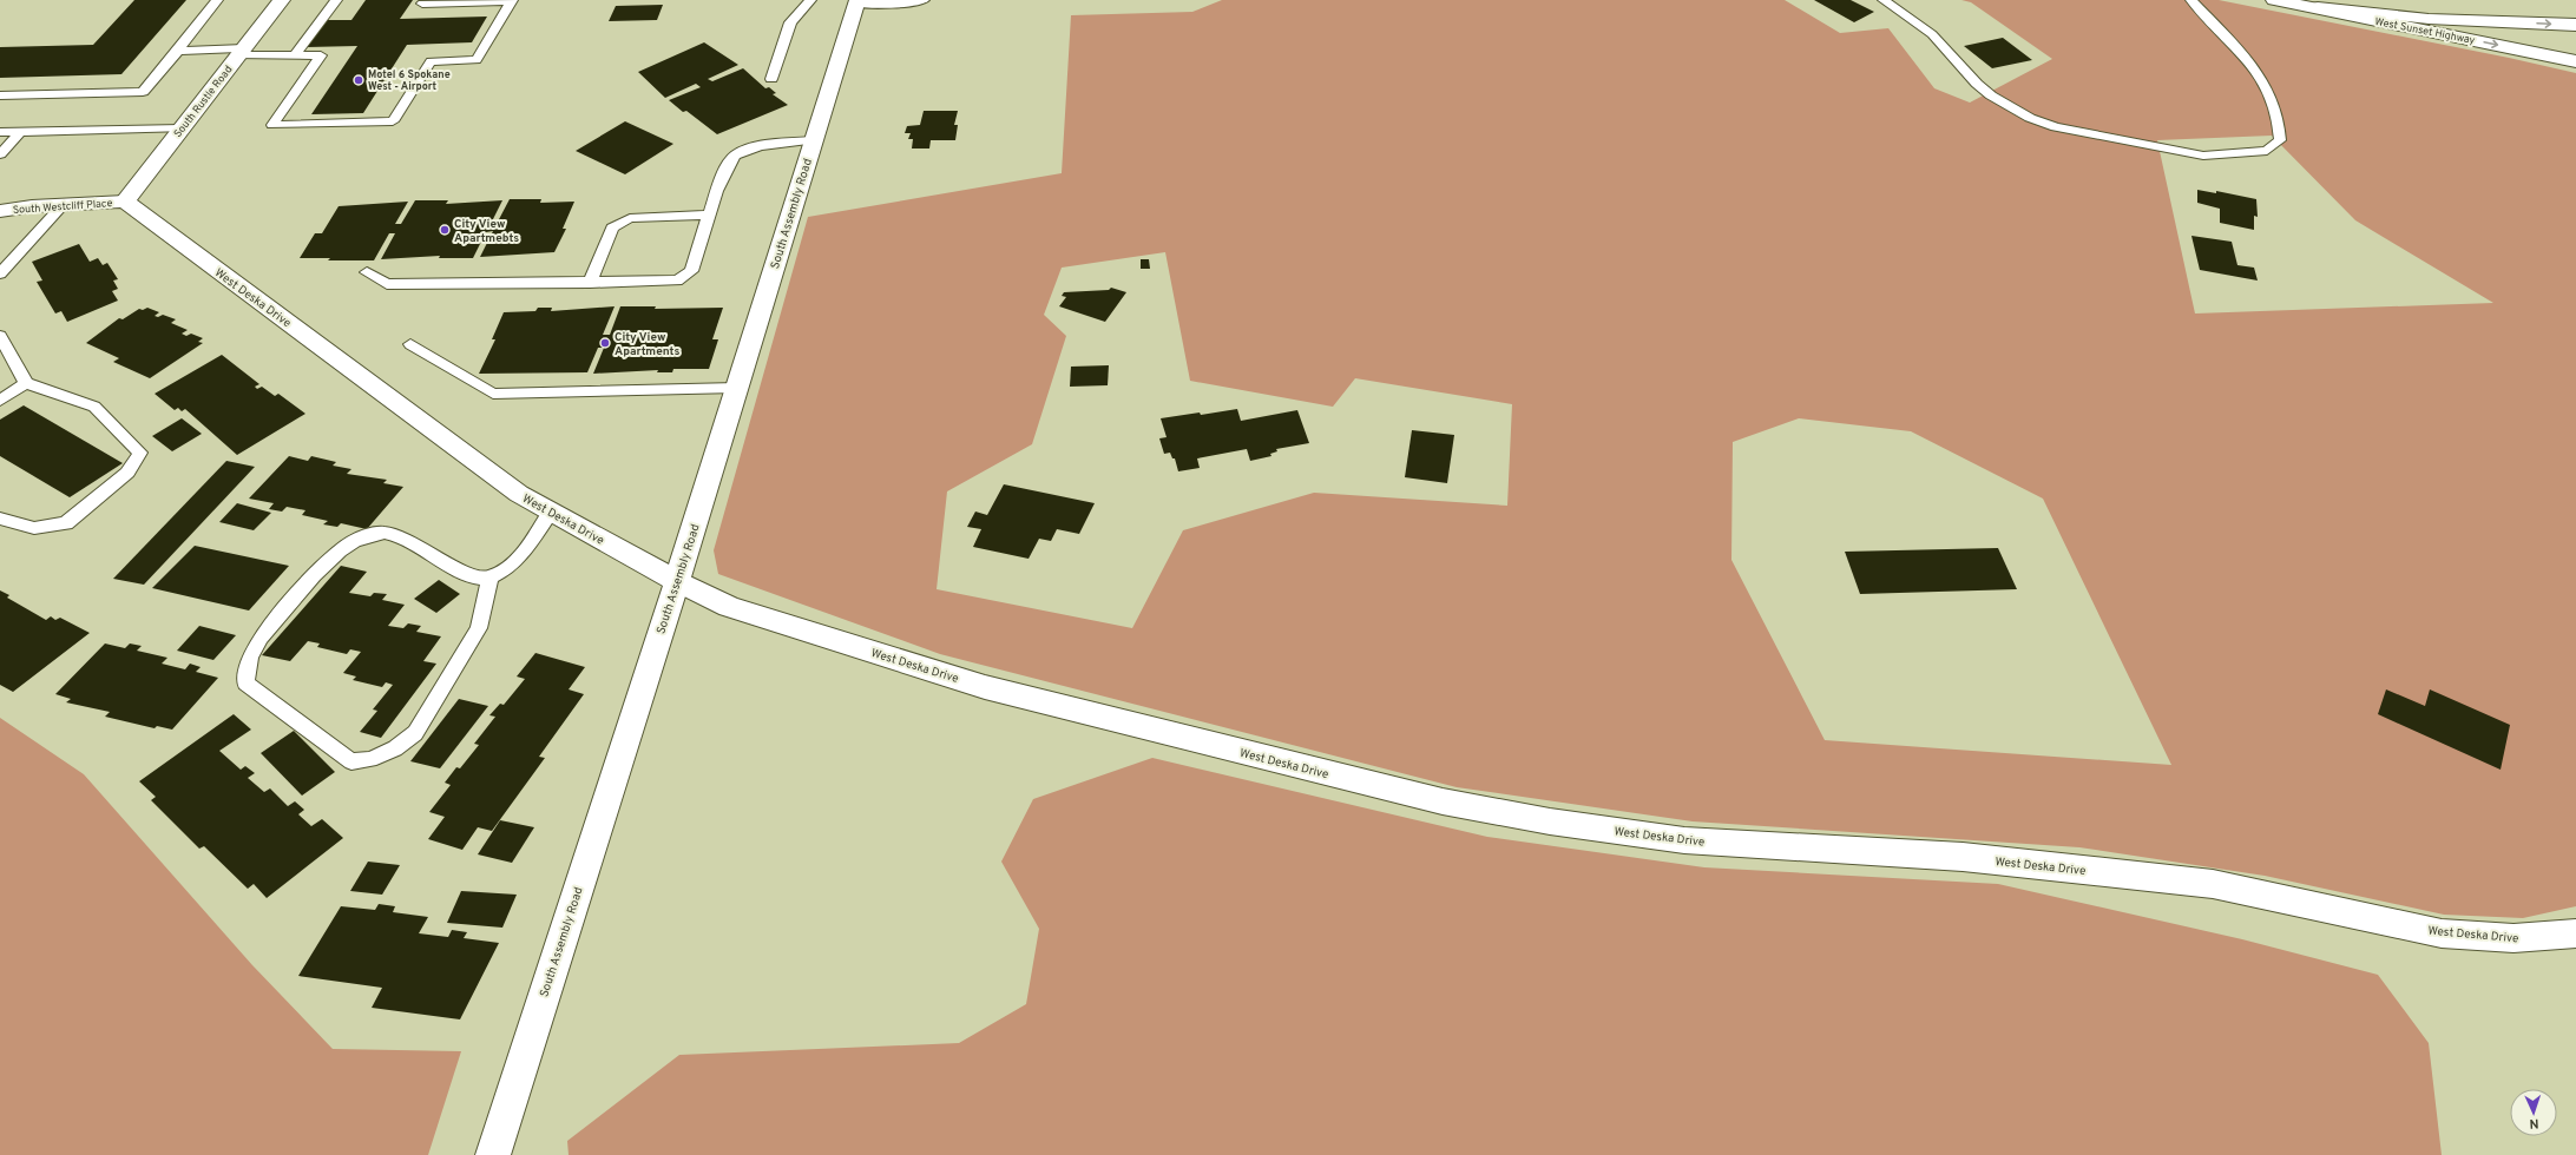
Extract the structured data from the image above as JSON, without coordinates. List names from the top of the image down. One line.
{"streets":{"street":["West Sunset Highway","South Rustle Road","South Westcliff Place","South Assembly Road","West Deska Drive"]},"crossings":[["South Rustle Road","South Westcliff Place"],["South Rustle Road","West Deska Drive"],["South Westcliff Place","West Deska Drive"],["South Assembly Road","West Deska Drive"]],"places":["Motel 6 Spokane West - Airport","City View Apartmebts","City View Apartments"],"north":"bottom"}
